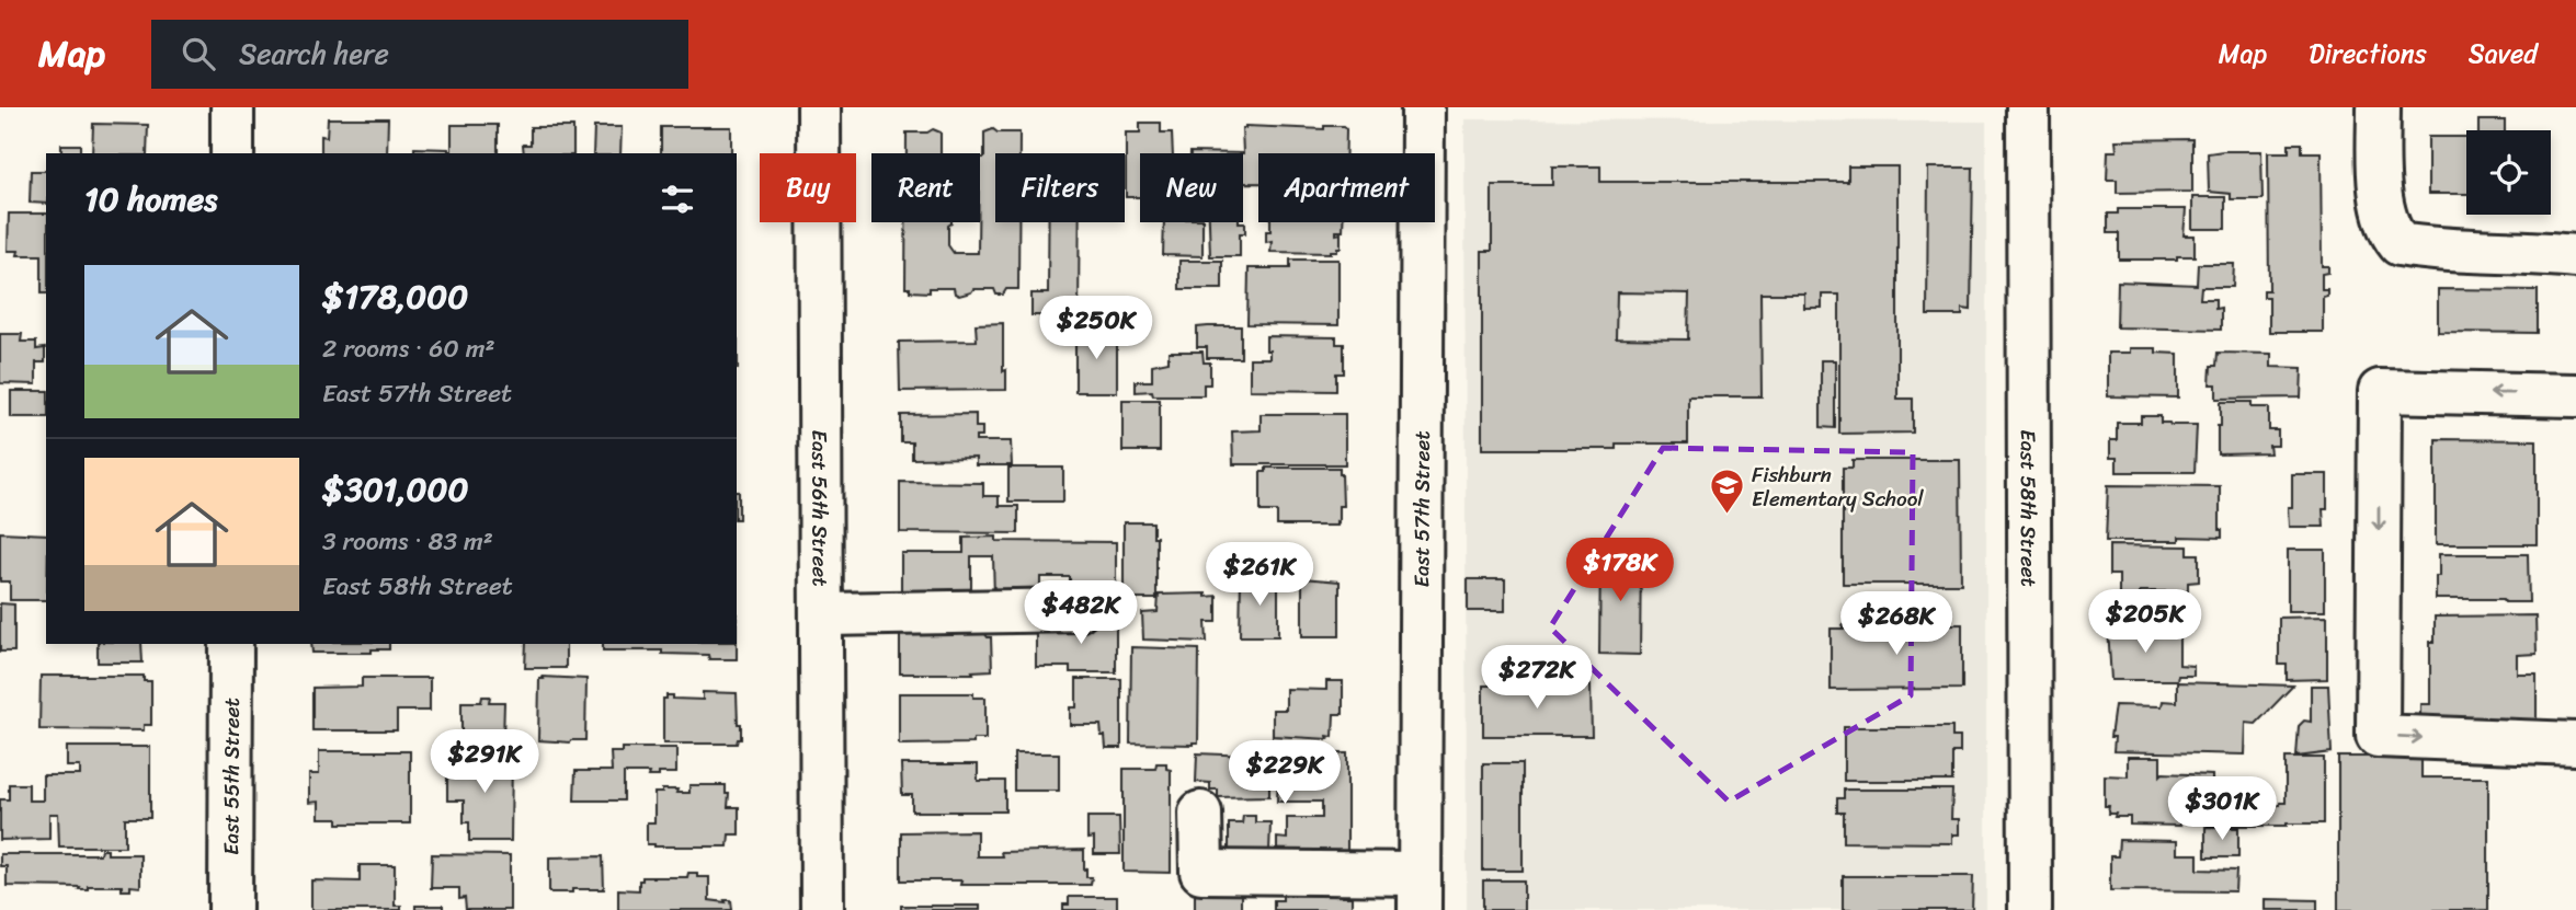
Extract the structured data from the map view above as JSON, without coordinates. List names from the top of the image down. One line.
{"streets":{"street":["East 58th Street","East 56th Street","East 57th Street","East 55th Street"]},"places":{"school or university":["Fishburn Elementary School"]},"page":{"header":"Map","search":"Search here","nav":["Map","Directions","Saved"],"chip":["Buy","Rent","Filters","New","Apartment"],"heading":"10 homes","list":[{"name":"$178,000","note":"2 rooms · 60 m² · East 57th Street"},{"name":"$301,000","note":"3 rooms · 83 m² · East 58th Street"}],"price":["$250K","$178K","$261K","$482K","$205K","$268K","$272K","$291K","$229K","$301K"]}}
